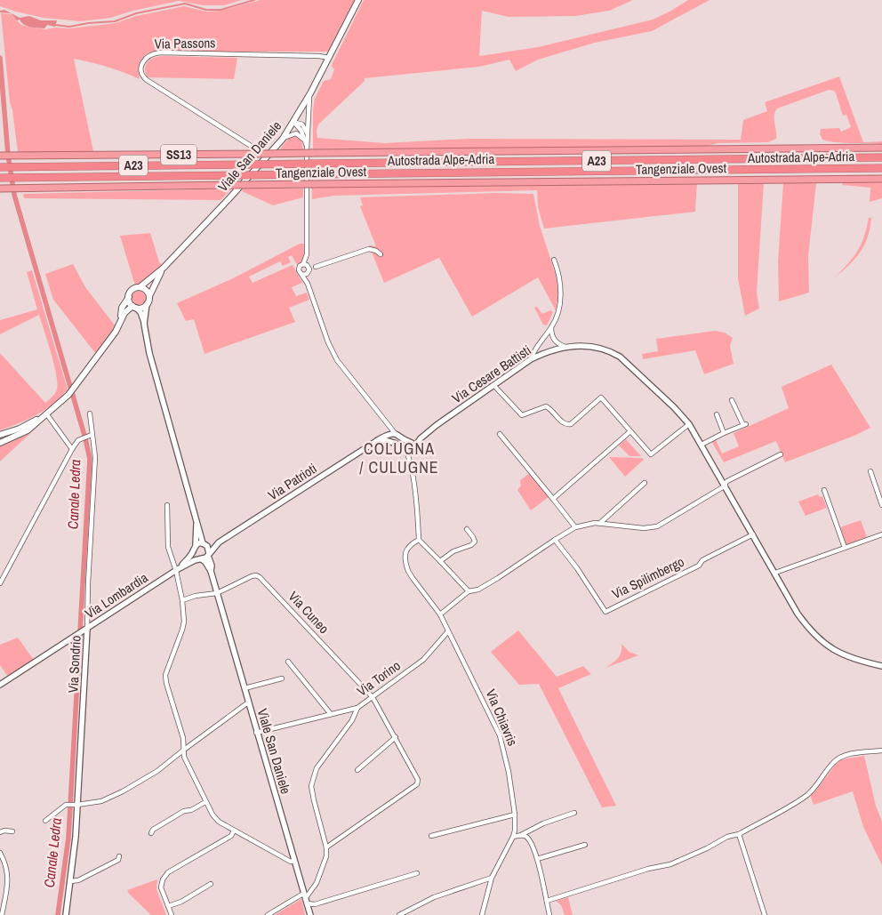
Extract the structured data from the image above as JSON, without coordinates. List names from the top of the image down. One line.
{"streets":{"highway":["SS13","Autostrada Alpe-Adria","A23","Tangenziale Ovest"],"main road":["Viale San Daniele"],"street":["Via Passons","Via Cesare Battisti","Via Patrioti","Via Spilimbergo","Via Lombardia","Via Cuneo","Via Sondrio","Via Torino","Via Chiavris"]},"crossings":[["Via Passons","Viale San Daniele"],["Via Passons","Tangenziale Ovest"],["Viale San Daniele","Via Patrioti"],["Viale San Daniele","Via Lombardia"],["Viale San Daniele","Via Cuneo"],["Viale San Daniele","Via Torino"],["Via Cesare Battisti","Via Spilimbergo"],["Via Cesare Battisti","Via Chiavris"],["Via Patrioti","Via Lombardia"],["Via Lombardia","Via Sondrio"],["Via Cuneo","Via Torino"],["Via Torino","Via Chiavris"]],"districts":["COLUGNA / CULUGNE"],"water":["Canale Ledra"]}
